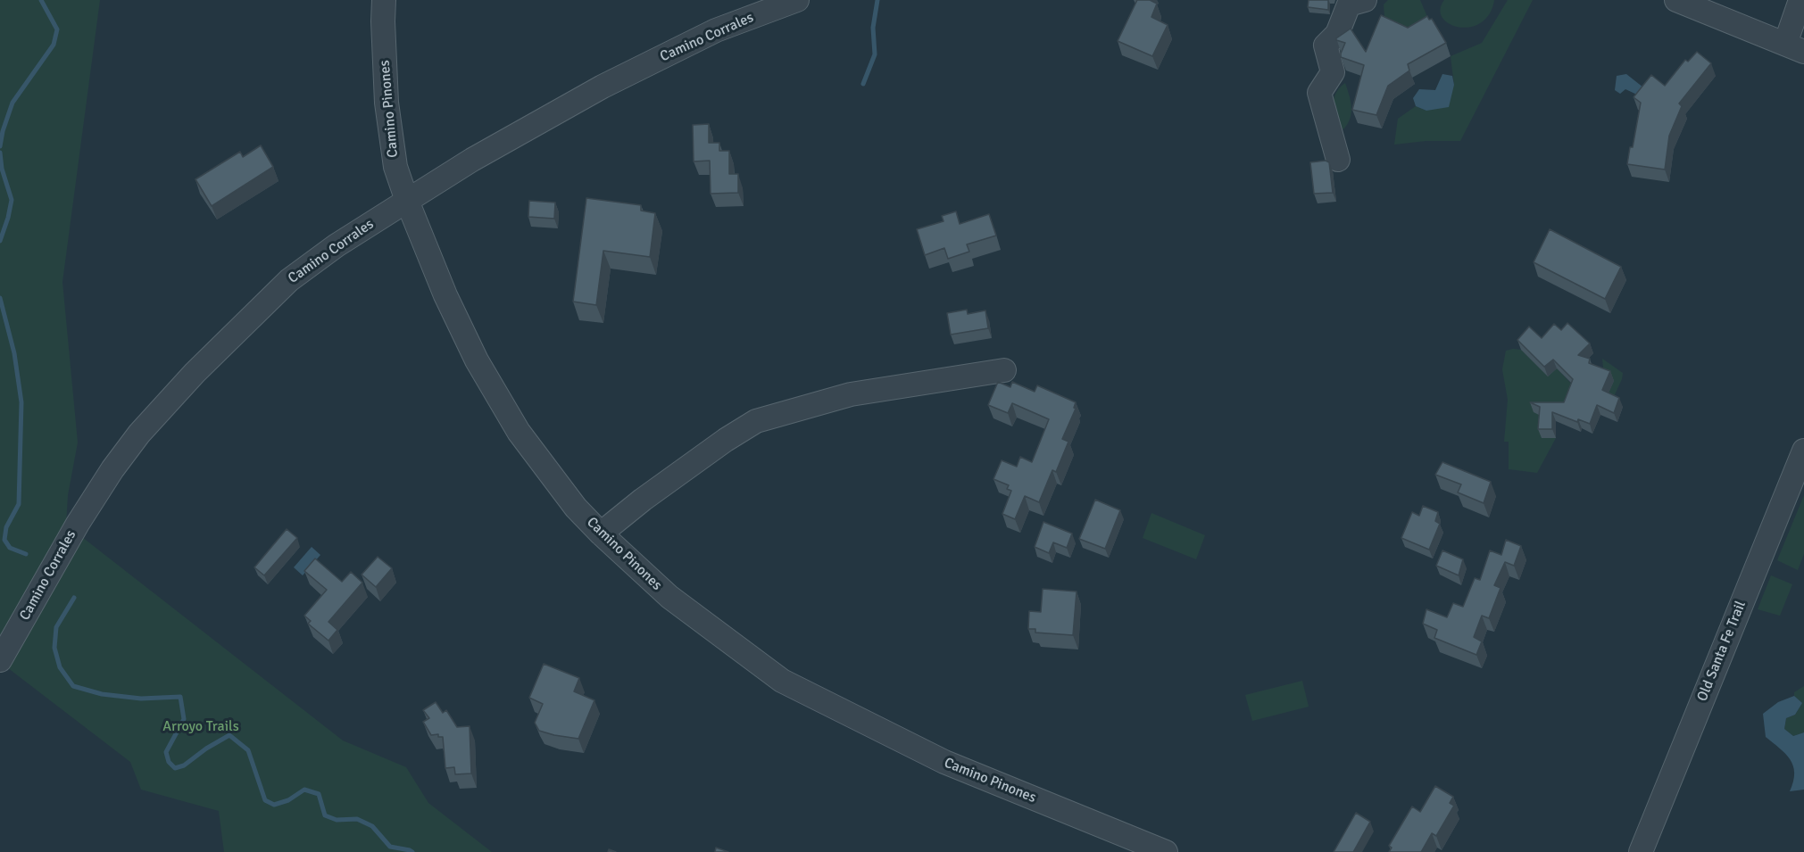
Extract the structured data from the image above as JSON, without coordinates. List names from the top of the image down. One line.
{"streets":{"street":["Camino Corrales","Camino Pinones","Old Santa Fe Trail"]},"crossings":[["Camino Corrales","Camino Pinones"]],"parks":["Arroyo Trails"]}
